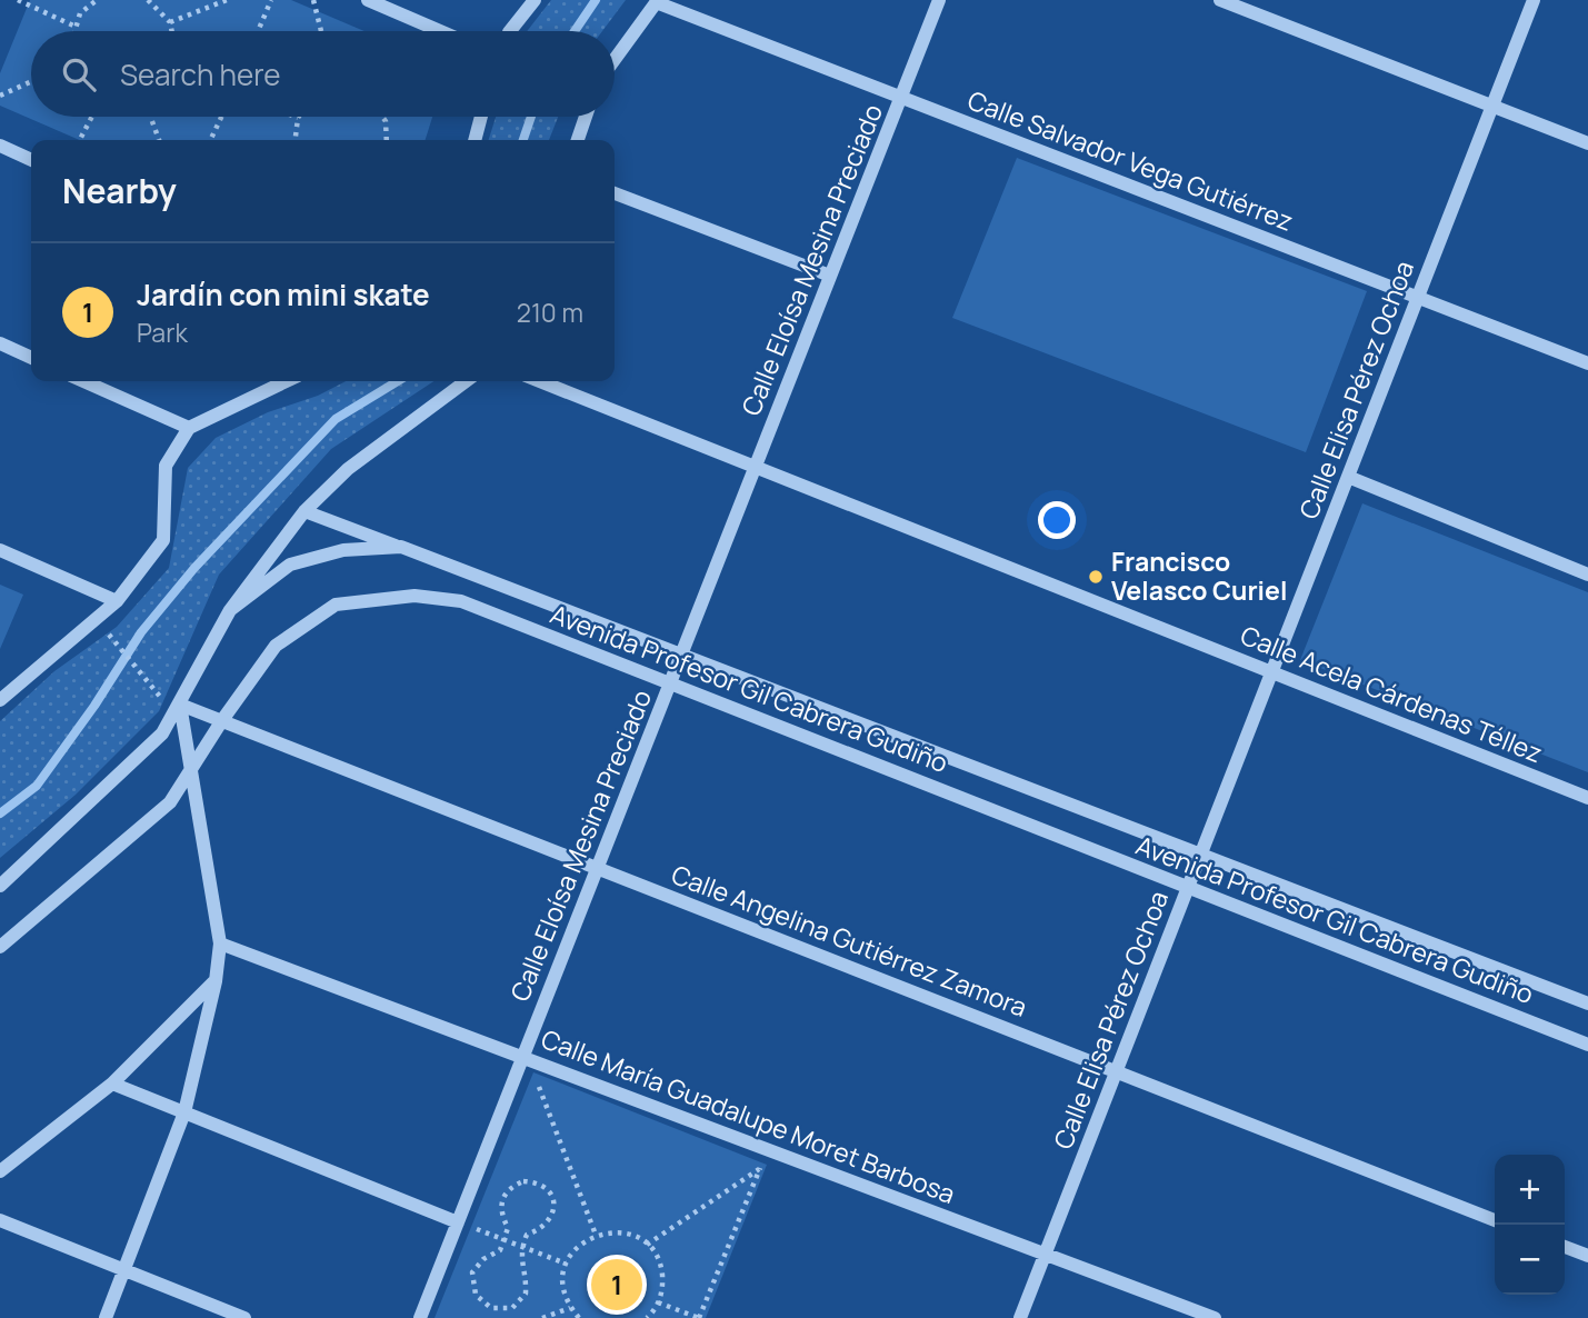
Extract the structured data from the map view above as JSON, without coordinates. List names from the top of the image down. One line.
{"streets":{"street":["Calle Salvador Vega Gutiérrez","Calle Eloísa Mesina Preciado","Calle Elisa Pérez Ochoa","Avenida Profesor Gil Cabrera Gudiño","Calle Acela Cárdenas Téllez","Calle Angelina Gutiérrez Zamora","Calle María Guadalupe Moret Barbosa"]},"crossings":[["Calle Salvador Vega Gutiérrez","Calle Eloísa Mesina Preciado"],["Calle Salvador Vega Gutiérrez","Calle Elisa Pérez Ochoa"],["Calle Eloísa Mesina Preciado","Avenida Profesor Gil Cabrera Gudiño"],["Calle Eloísa Mesina Preciado","Calle Acela Cárdenas Téllez"],["Calle Eloísa Mesina Preciado","Calle Angelina Gutiérrez Zamora"],["Calle Eloísa Mesina Preciado","Calle María Guadalupe Moret Barbosa"],["Calle Elisa Pérez Ochoa","Avenida Profesor Gil Cabrera Gudiño"],["Calle Elisa Pérez Ochoa","Calle Acela Cárdenas Téllez"],["Calle Elisa Pérez Ochoa","Calle Angelina Gutiérrez Zamora"],["Calle Elisa Pérez Ochoa","Calle María Guadalupe Moret Barbosa"],["Avenida Profesor Gil Cabrera Gudiño","Calle Angelina Gutiérrez Zamora"]],"places":["Francisco Velasco Curiel"],"page":{"search":"Search here","heading":"Nearby","list":[{"mark":"1","name":"Jardín con mini skate","note":"Park","value":"210 m"}],"map_buttons":["+","−"],"pins":"1"}}
